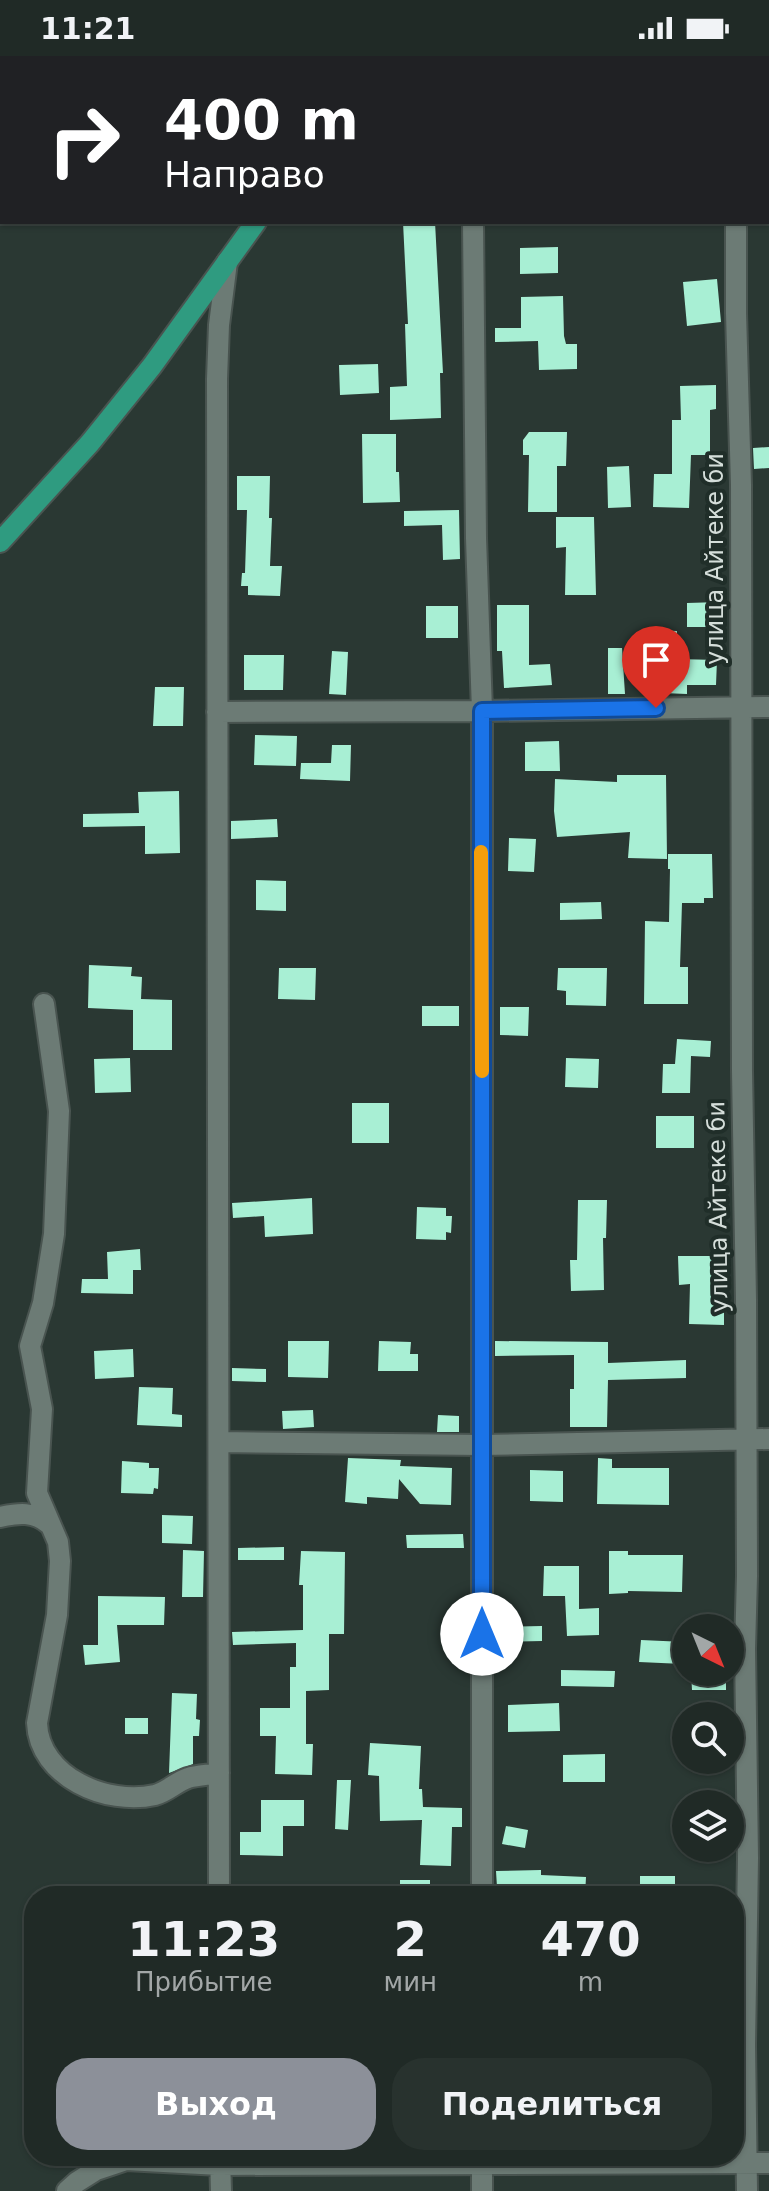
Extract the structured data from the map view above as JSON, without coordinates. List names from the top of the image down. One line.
{"streets":{"street":["улица Айтеке би"]},"north":"bottom right","page":{"status":"11:21","turn":["400 m","Направо"],"eta":["11:23","Прибытие","2","мин","470","m"],"buttons":["Выход","Поделиться"]}}
